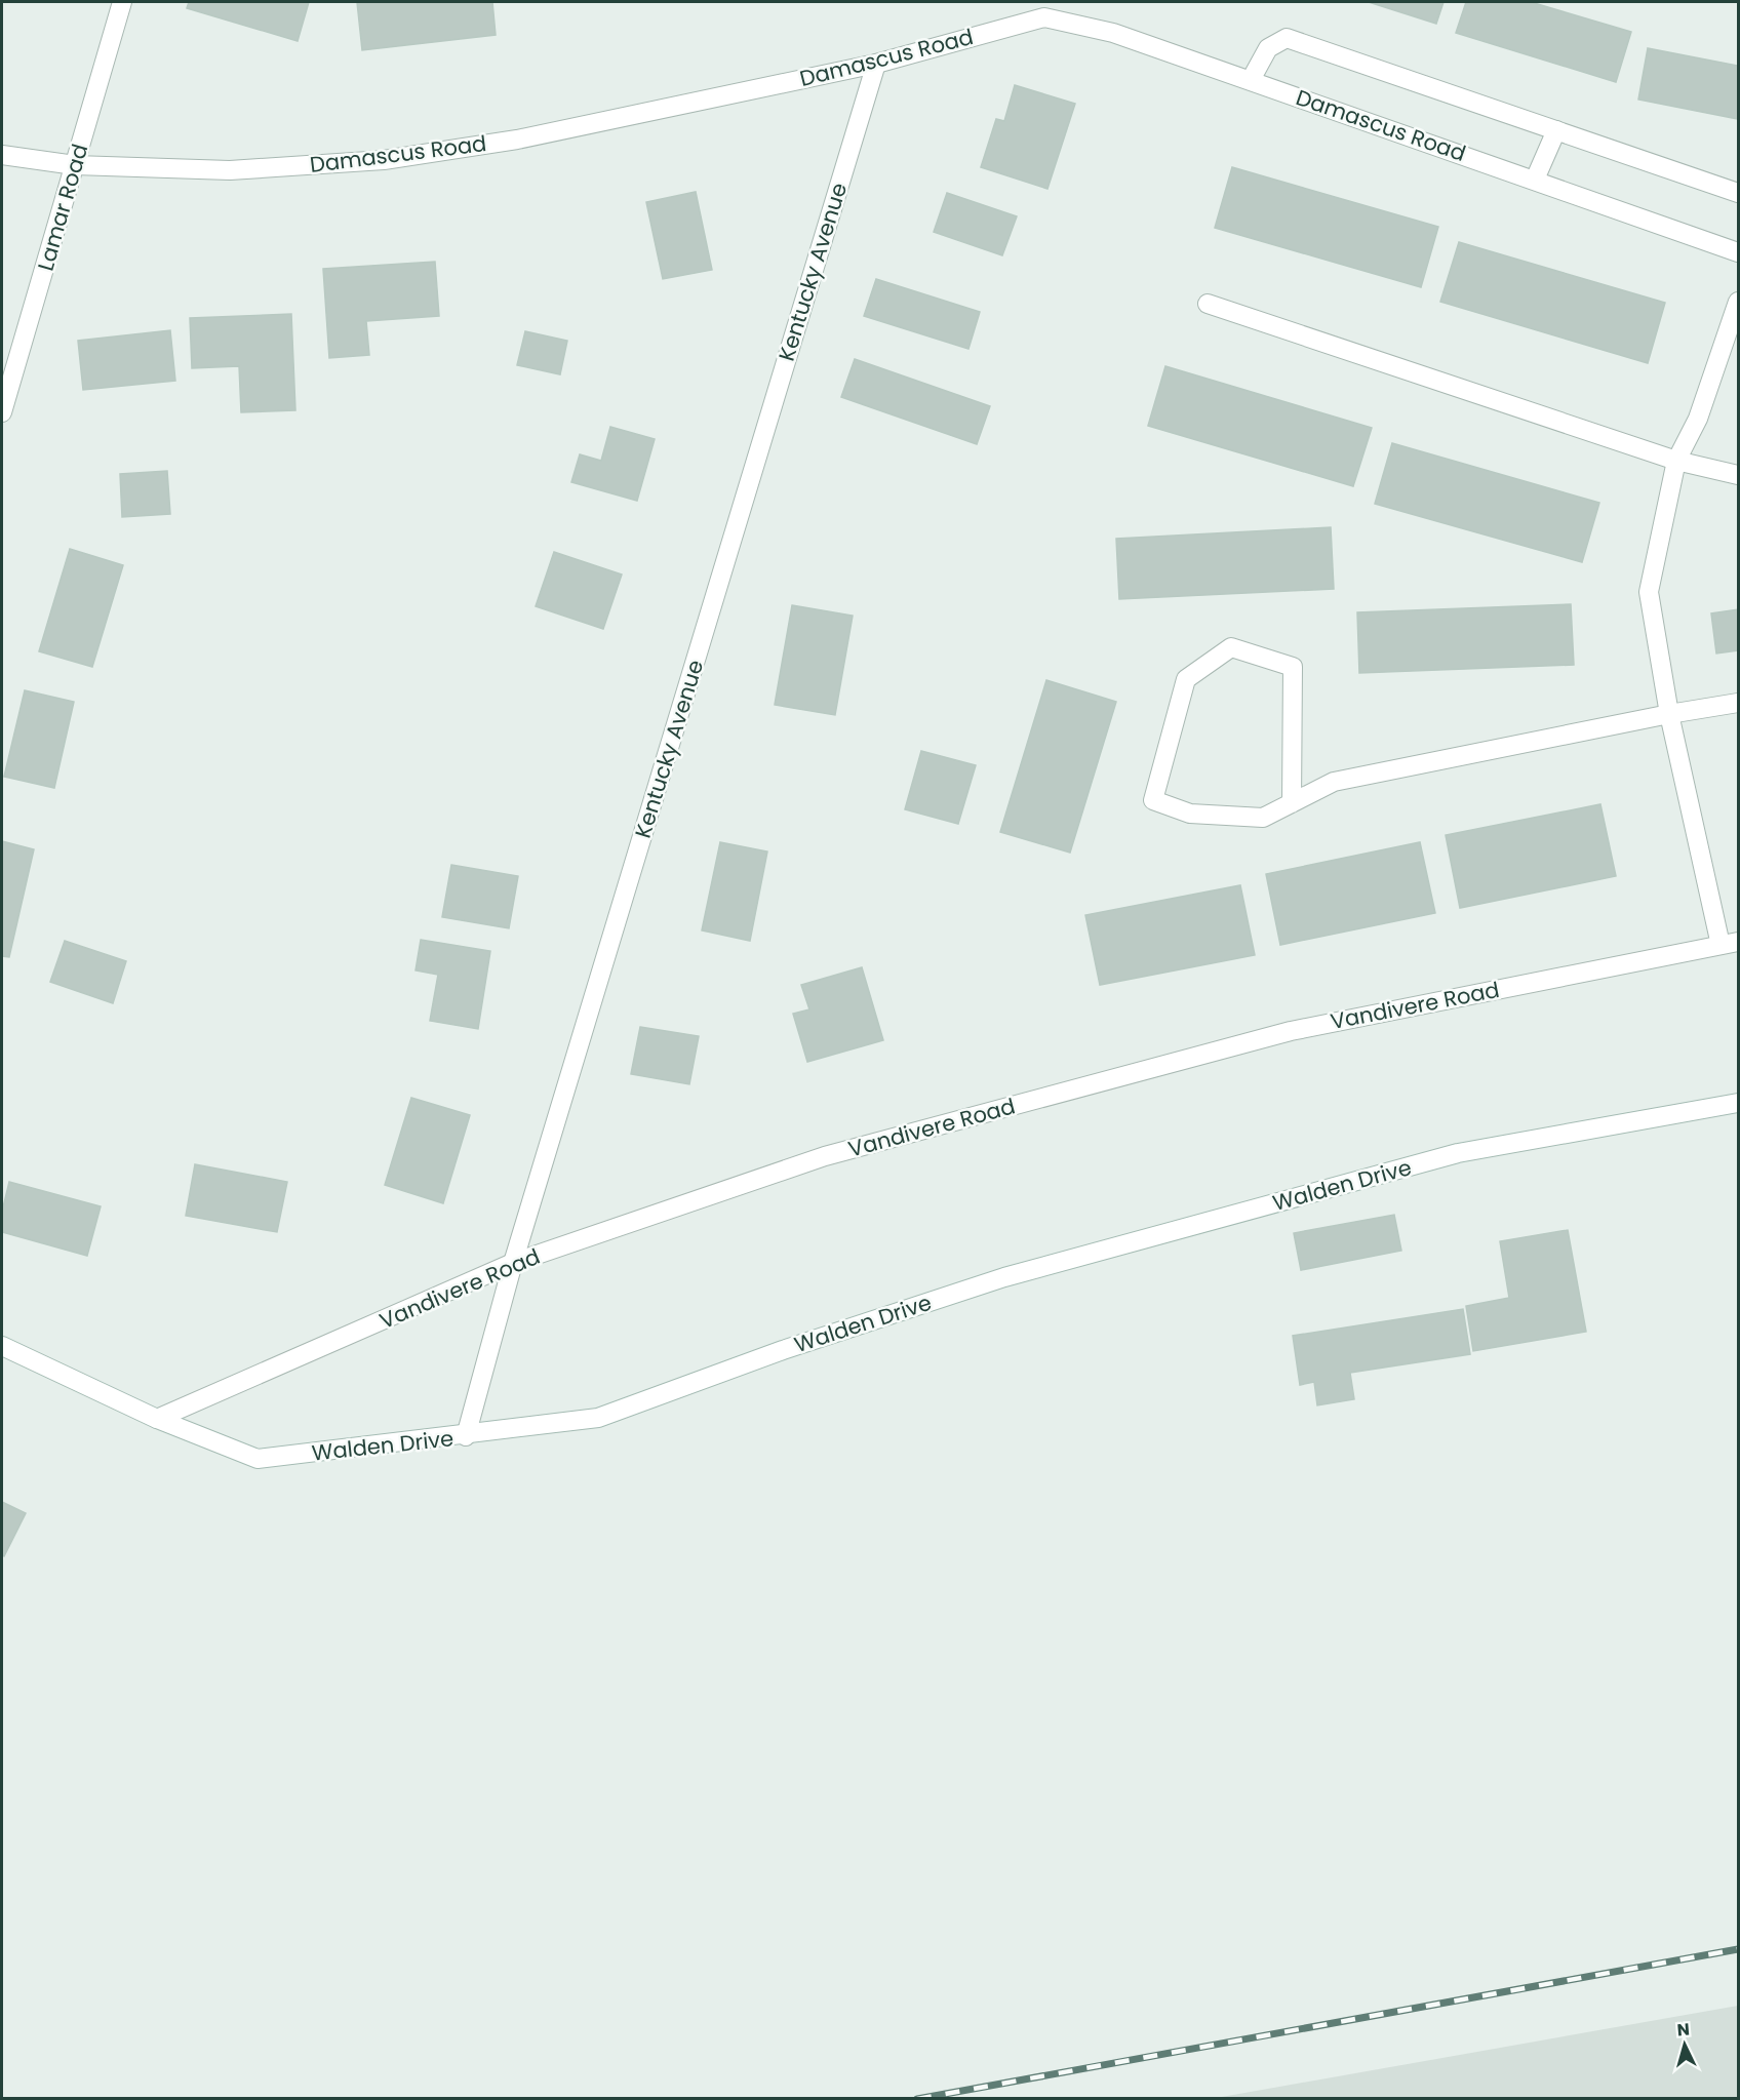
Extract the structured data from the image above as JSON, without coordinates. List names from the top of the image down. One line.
{"streets":{"street":["Damascus Road","Lamar Road","Kentucky Avenue","Vandivere Road","Walden Drive"]},"crossings":[["Damascus Road","Lamar Road"],["Damascus Road","Kentucky Avenue"],["Kentucky Avenue","Vandivere Road"],["Kentucky Avenue","Walden Drive"],["Vandivere Road","Walden Drive"]],"north":"top"}
